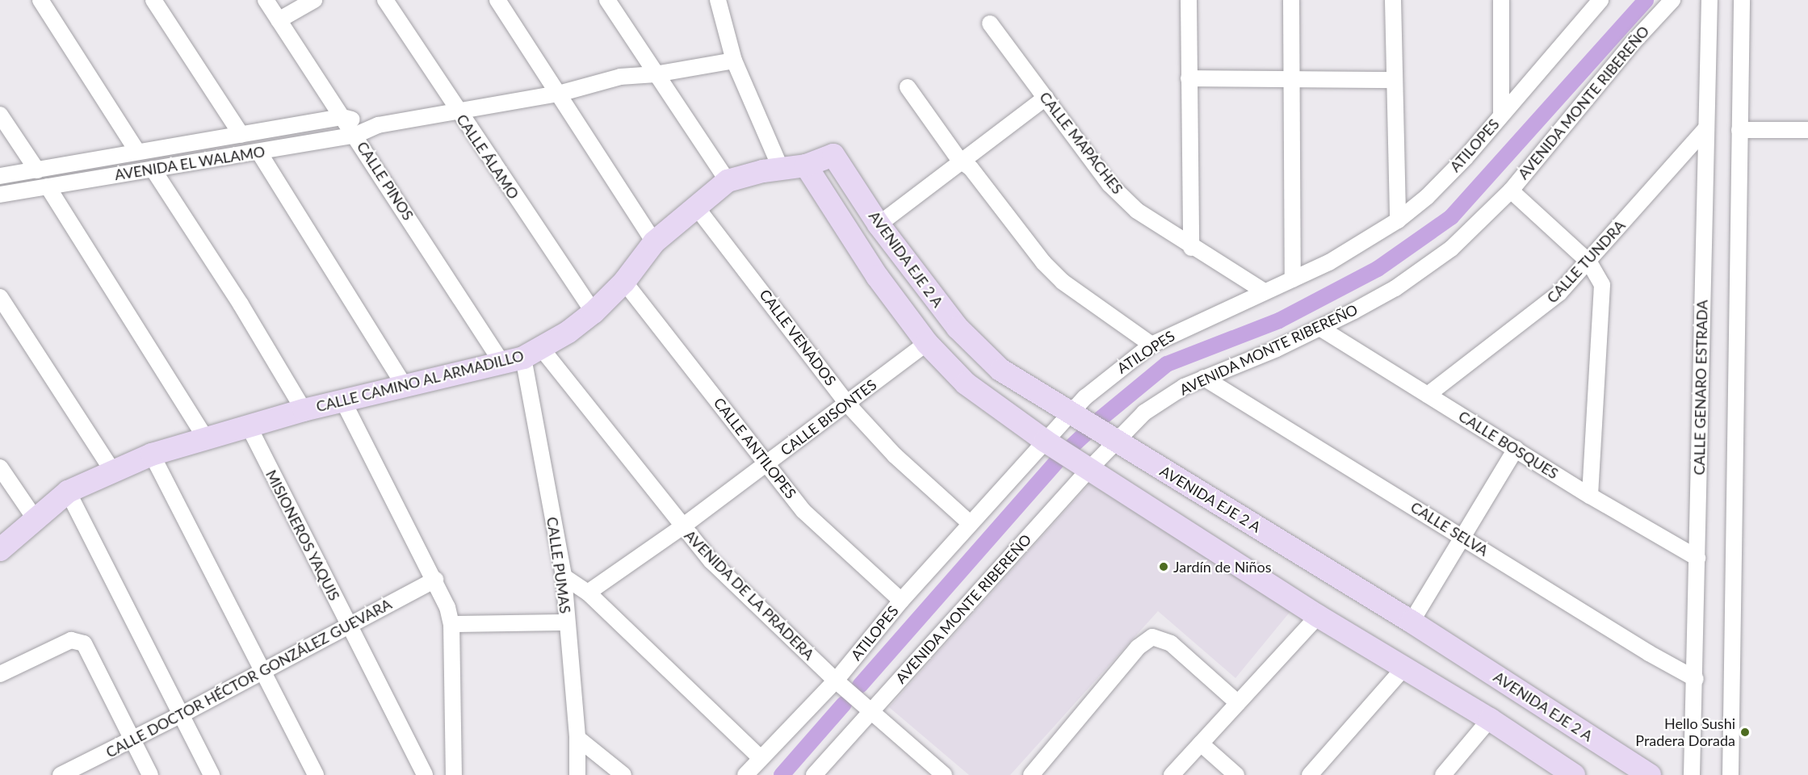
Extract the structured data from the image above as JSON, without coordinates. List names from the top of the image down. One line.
{"streets":{"street":["AVENIDA MONTE RIBEREÑO","CALLE MAPACHES","ATILOPES","CALLE ÁLAMO","AVENIDA EL WALAMO","CALLE PINOS","AVENIDA EJE 2 A","CALLE TUNDRA","CALLE VENADOS","CALLE CAMINO AL ARMADILLO","CALLE GENARO ESTRADA","CALLE BISONTES","CALLE BOSQUES","CALLE ANTILOPES","CALLE SELVA","MISIONEROS YAQUIS","CALLE PUMAS","AVENIDA DE LA PRADERA","CALLE DOCTOR HÉCTOR GONZÁLEZ GUEVARA"]},"crossings":[["AVENIDA MONTE RIBEREÑO","AVENIDA EJE 2 A"],["AVENIDA MONTE RIBEREÑO","CALLE BOSQUES"],["AVENIDA MONTE RIBEREÑO","CALLE SELVA"],["AVENIDA MONTE RIBEREÑO","AVENIDA DE LA PRADERA"],["CALLE MAPACHES","ATILOPES"],["ATILOPES","AVENIDA EJE 2 A"],["ATILOPES","CALLE VENADOS"],["ATILOPES","CALLE ANTILOPES"],["ATILOPES","AVENIDA DE LA PRADERA"],["CALLE ÁLAMO","AVENIDA EL WALAMO"],["CALLE ÁLAMO","CALLE CAMINO AL ARMADILLO"],["AVENIDA EL WALAMO","CALLE PINOS"],["CALLE PINOS","CALLE CAMINO AL ARMADILLO"],["CALLE PINOS","CALLE PUMAS"],["CALLE PINOS","AVENIDA DE LA PRADERA"],["AVENIDA EJE 2 A","CALLE CAMINO AL ARMADILLO"],["AVENIDA EJE 2 A","CALLE BISONTES"],["CALLE TUNDRA","CALLE GENARO ESTRADA"],["CALLE TUNDRA","CALLE BOSQUES"],["CALLE VENADOS","CALLE CAMINO AL ARMADILLO"],["CALLE VENADOS","CALLE BISONTES"],["CALLE CAMINO AL ARMADILLO","CALLE ANTILOPES"],["CALLE CAMINO AL ARMADILLO","MISIONEROS YAQUIS"],["CALLE CAMINO AL ARMADILLO","CALLE PUMAS"],["CALLE CAMINO AL ARMADILLO","AVENIDA DE LA PRADERA"],["CALLE GENARO ESTRADA","CALLE BOSQUES"],["CALLE GENARO ESTRADA","CALLE SELVA"],["CALLE BISONTES","CALLE ANTILOPES"],["CALLE BISONTES","AVENIDA DE LA PRADERA"],["MISIONEROS YAQUIS","CALLE DOCTOR HÉCTOR GONZÁLEZ GUEVARA"],["CALLE PUMAS","AVENIDA DE LA PRADERA"]],"places":["Jardín de Niños","Hello Sushi Pradera Dorada"]}
